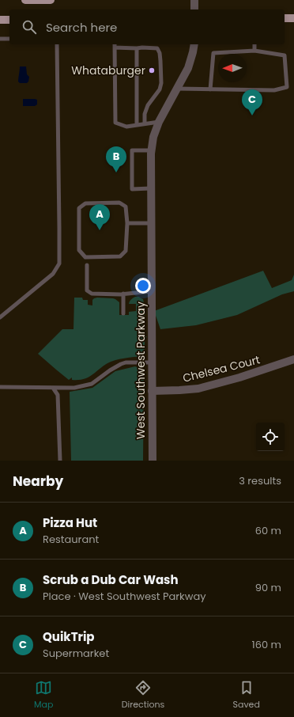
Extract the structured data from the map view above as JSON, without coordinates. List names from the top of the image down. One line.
{"streets":{"street":["Chelsea Court","West Southwest Parkway"]},"crossings":[["Chelsea Court","West Southwest Parkway"]],"places":["Whataburger"],"north":"left","page":{"search":"Search here","pins":["C","B","A"],"heading":["Nearby","3 results"],"list":[{"mark":"A","name":"Pizza Hut","note":"Restaurant","value":"60 m"},{"mark":"B","name":"Scrub a Dub Car Wash","note":"Place · West Southwest Parkway","value":"90 m"},{"mark":"C","name":"QuikTrip","note":"Supermarket","value":"160 m"}],"nav":["Map","Directions","Saved"]}}
